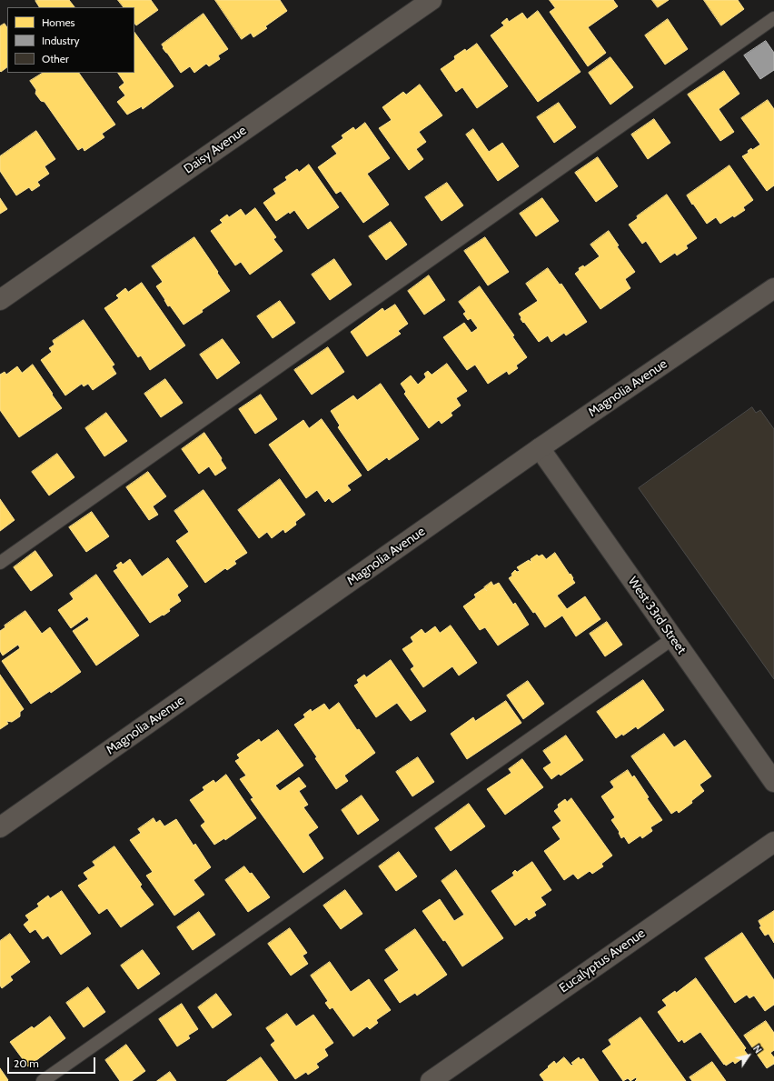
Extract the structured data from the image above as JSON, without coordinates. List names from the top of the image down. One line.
{"streets":{"street":["Daisy Avenue","Magnolia Avenue","West 33rd Street","Eucalyptus Avenue"]},"crossings":[["Magnolia Avenue","West 33rd Street"]],"legend":["Homes","Industry","Other"],"scale_bar":"20 m","north":"top right"}
